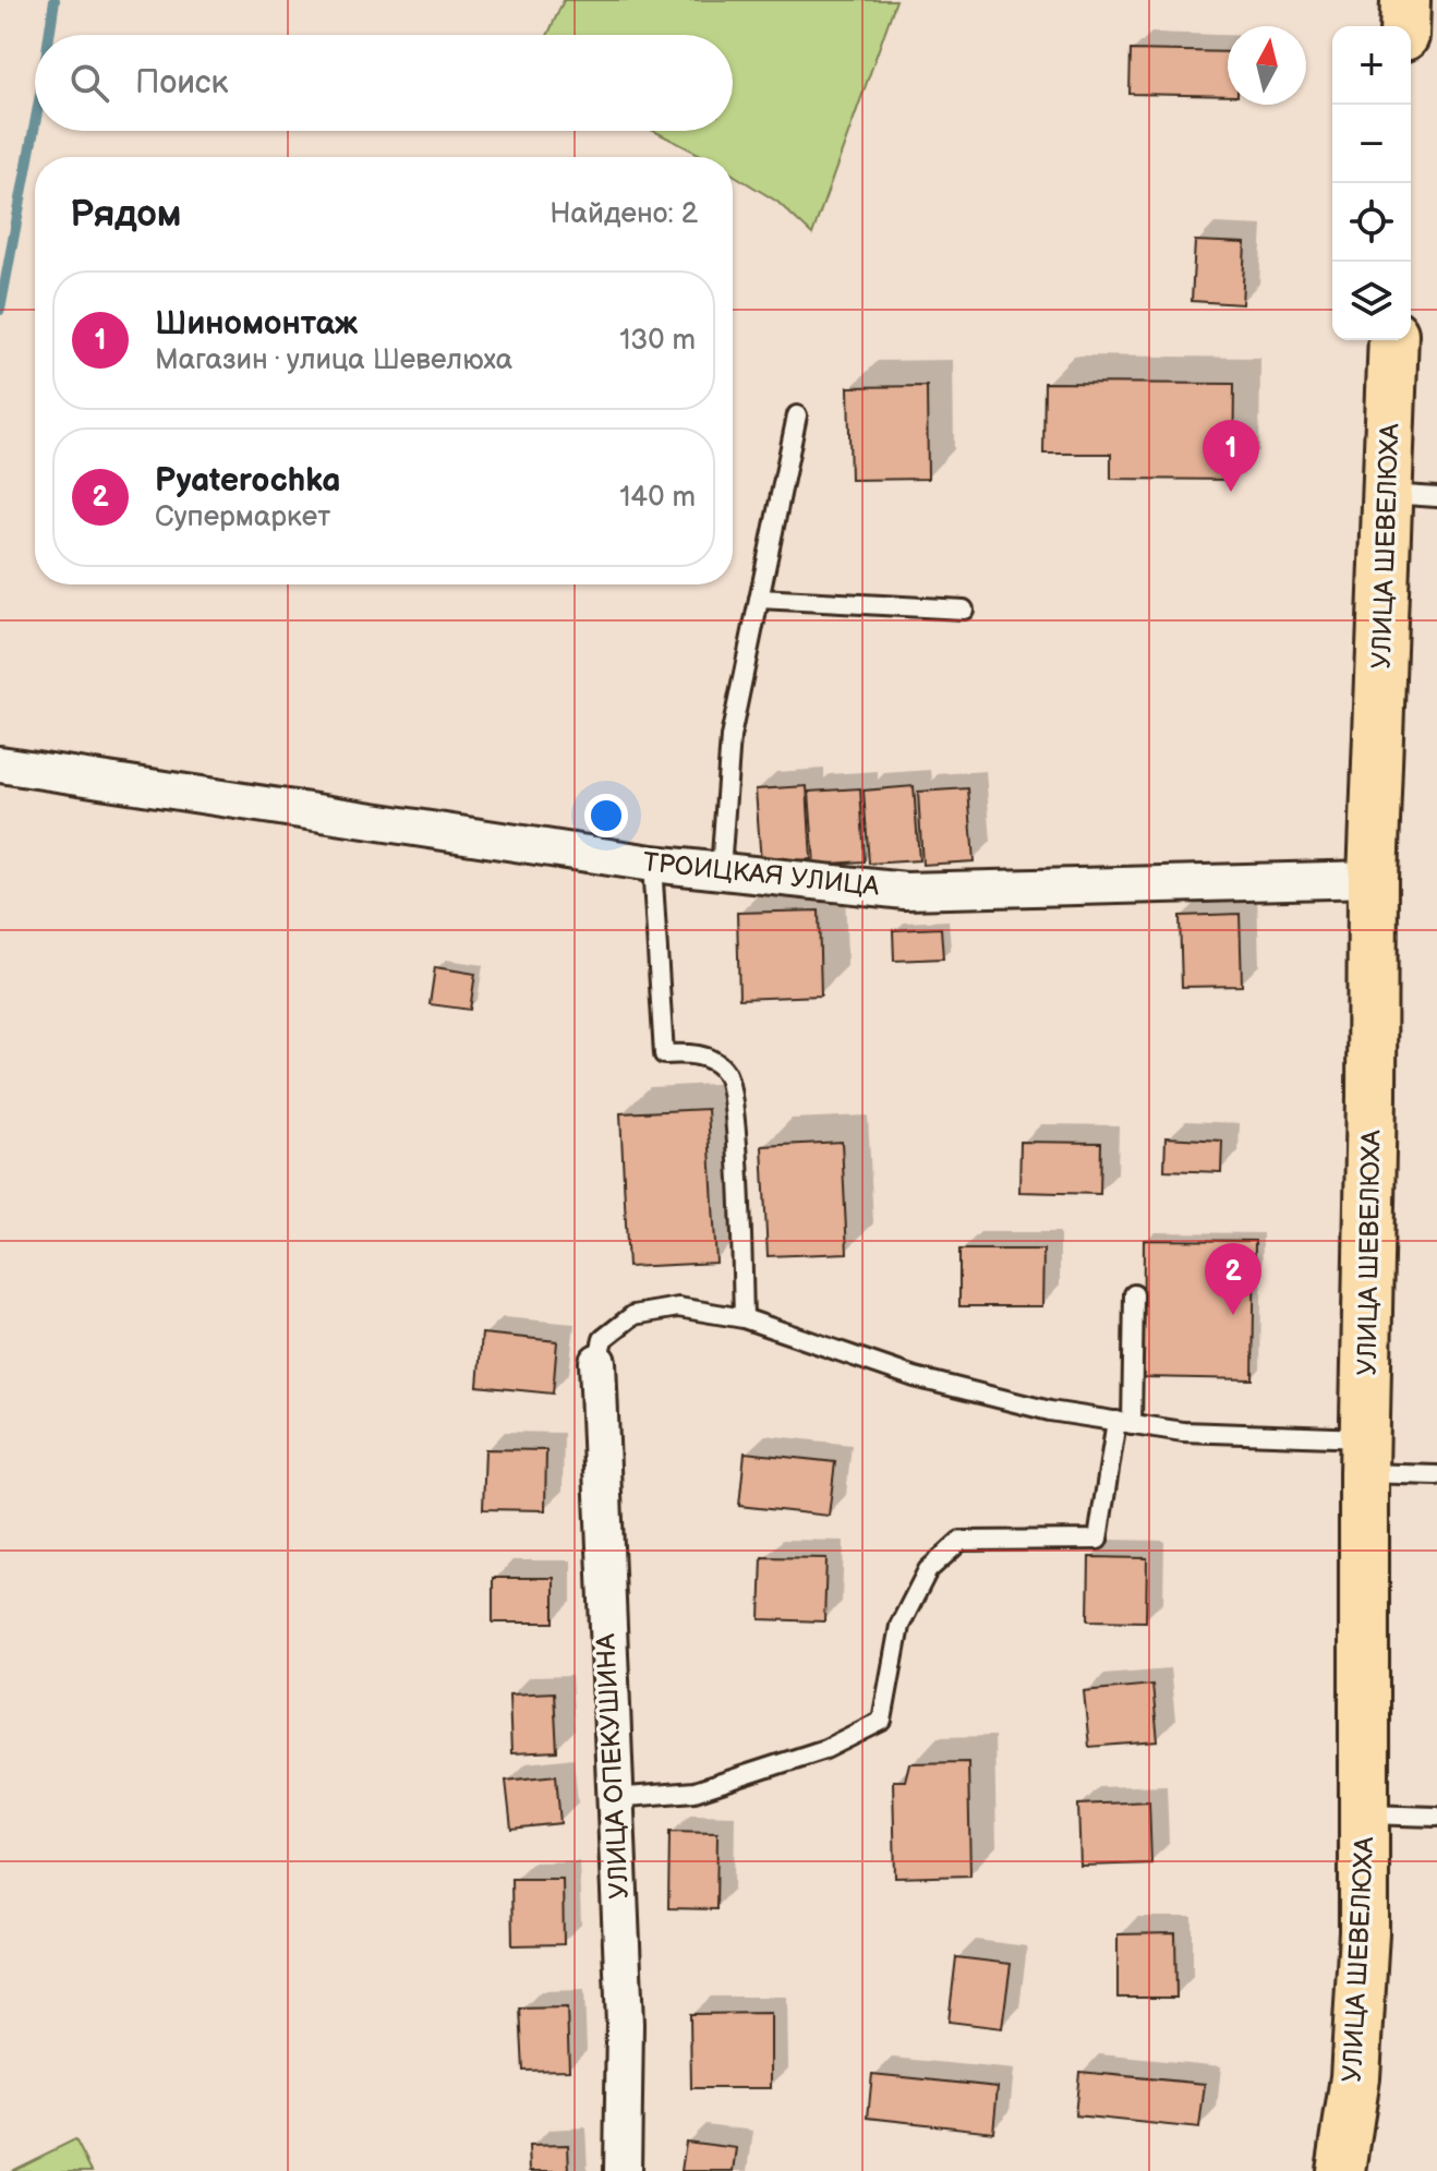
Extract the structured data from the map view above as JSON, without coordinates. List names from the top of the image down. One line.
{"streets":{"main road":["УЛИЦА ШЕВЕЛЮХА"],"street":["ТРОИЦКАЯ УЛИЦА","УЛИЦА ОПЕКУШИНА"]},"crossings":[["УЛИЦА ШЕВЕЛЮХА","ТРОИЦКАЯ УЛИЦА"]],"north":"top","page":{"map_buttons":["+","−"],"search":"Поиск","heading":["Рядом","Найдено: 2"],"list":[{"mark":"1","name":"Шиномонтаж","note":"Магазин · улица Шевелюха","value":"130 m"},{"mark":"2","name":"Pyaterochka","note":"Супермаркет","value":"140 m"}],"pins":["1","2"]}}
